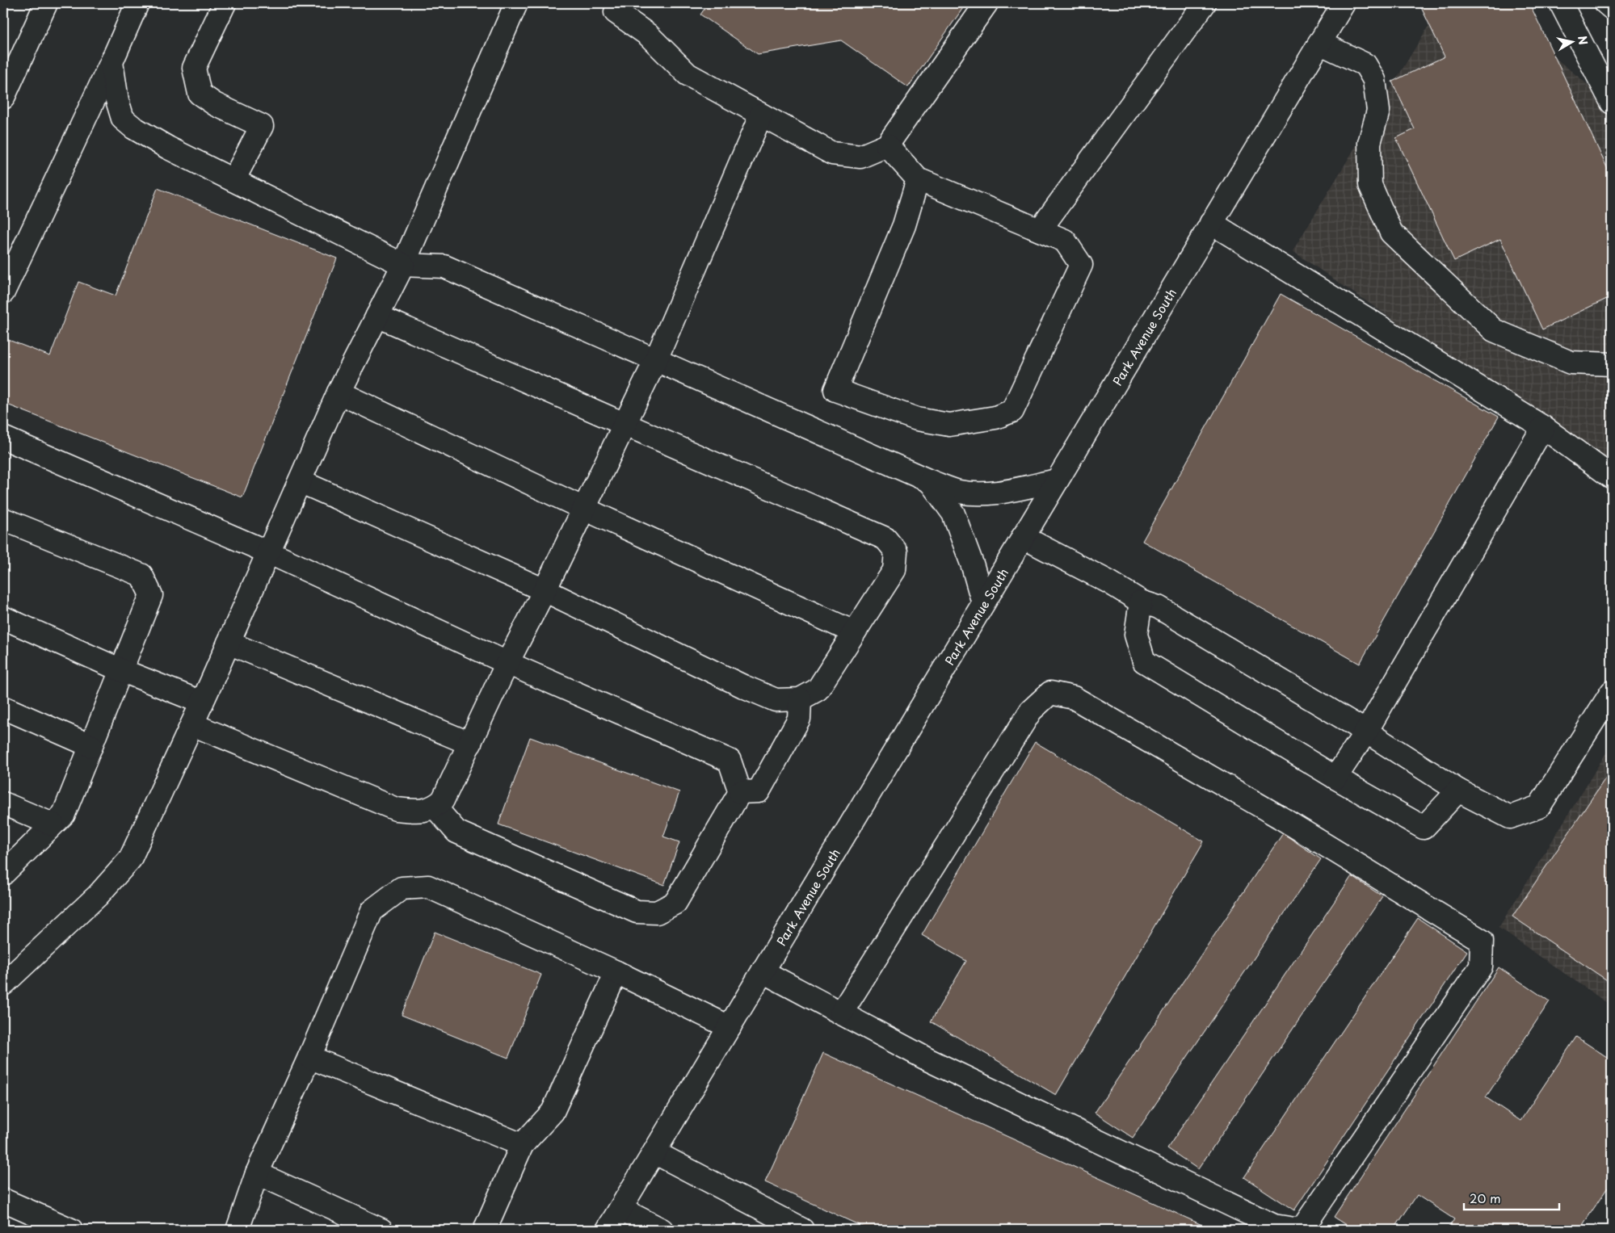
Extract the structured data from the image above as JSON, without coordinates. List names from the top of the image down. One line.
{"streets":{"main road":["Park Avenue South"]},"scale_bar":"20 m","north":"right"}
